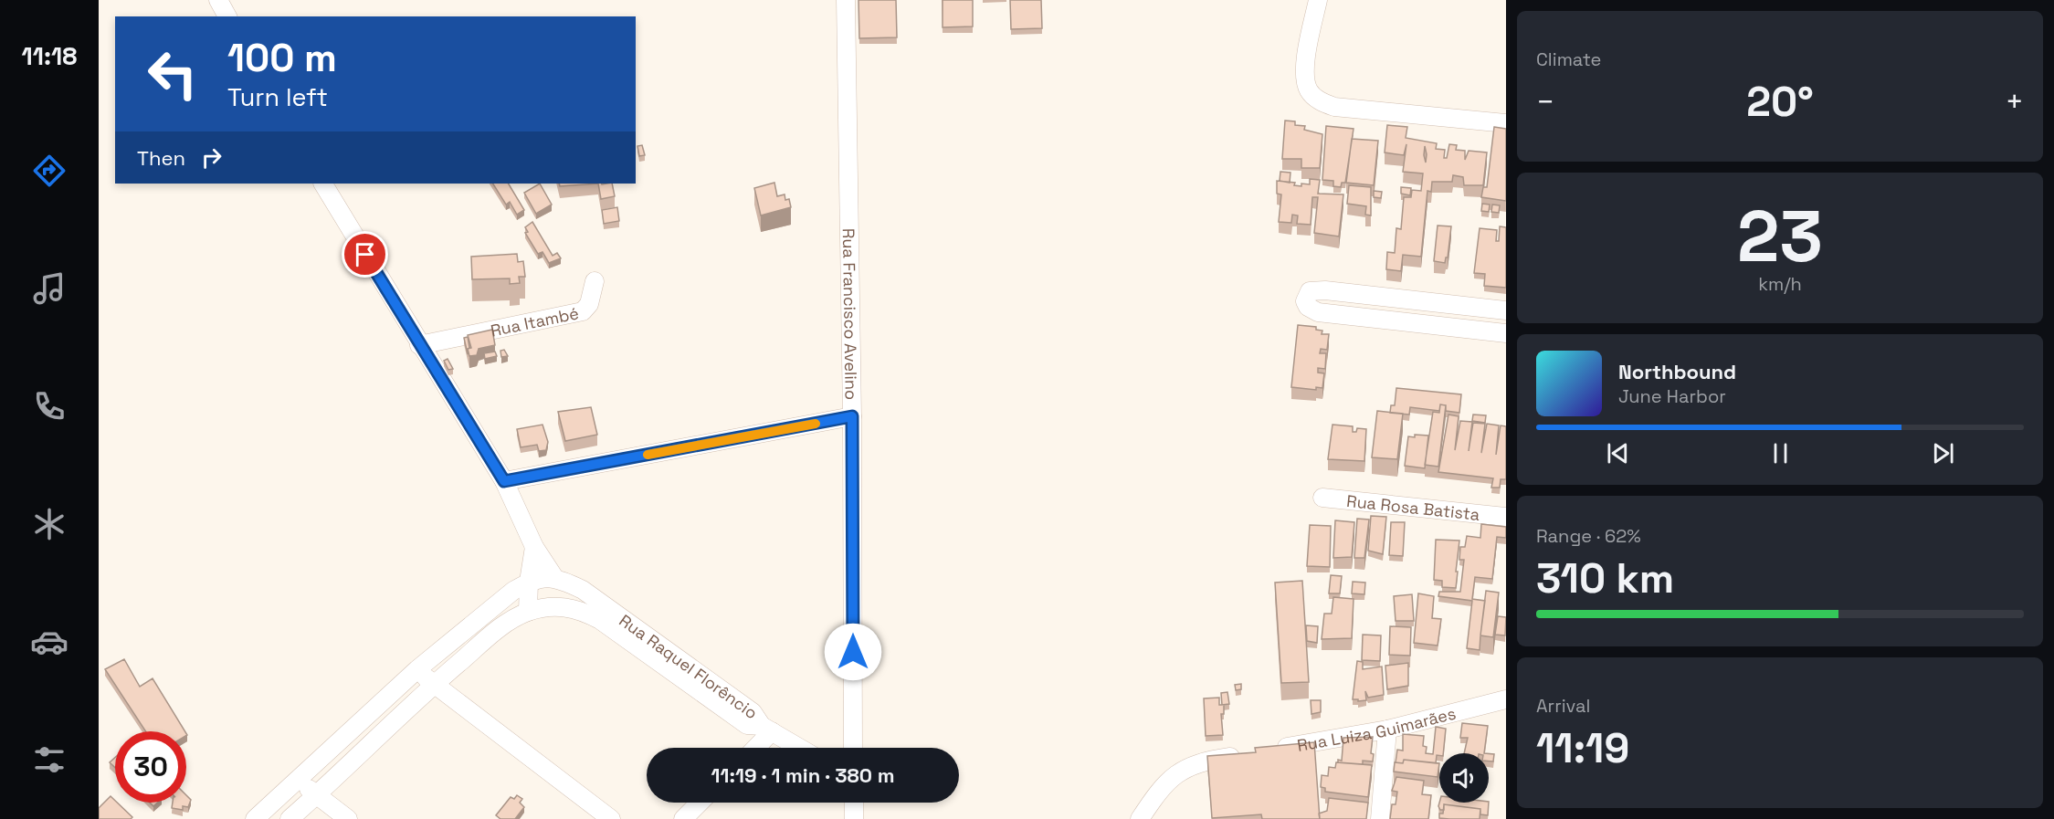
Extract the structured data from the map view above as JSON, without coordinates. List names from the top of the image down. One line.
{"streets":{"street":["Rua Francisco Avelino","Rua Itambé","Rua Rosa Batista","Rua Raquel Florêncio","Rua Luiza Guimarães"]},"page":{"tabs":"11:18","tile":["Climate",["23","km/h"],["Range · 62%","310 km"],["Arrival","11:19"]],"turn":["100 m","Turn left"],"heat":["−","20°","+"],"then":"Then","song":["Northbound","June Harbor"],"limit":"30","trip":"11:19 · 1 min · 380 m"}}
